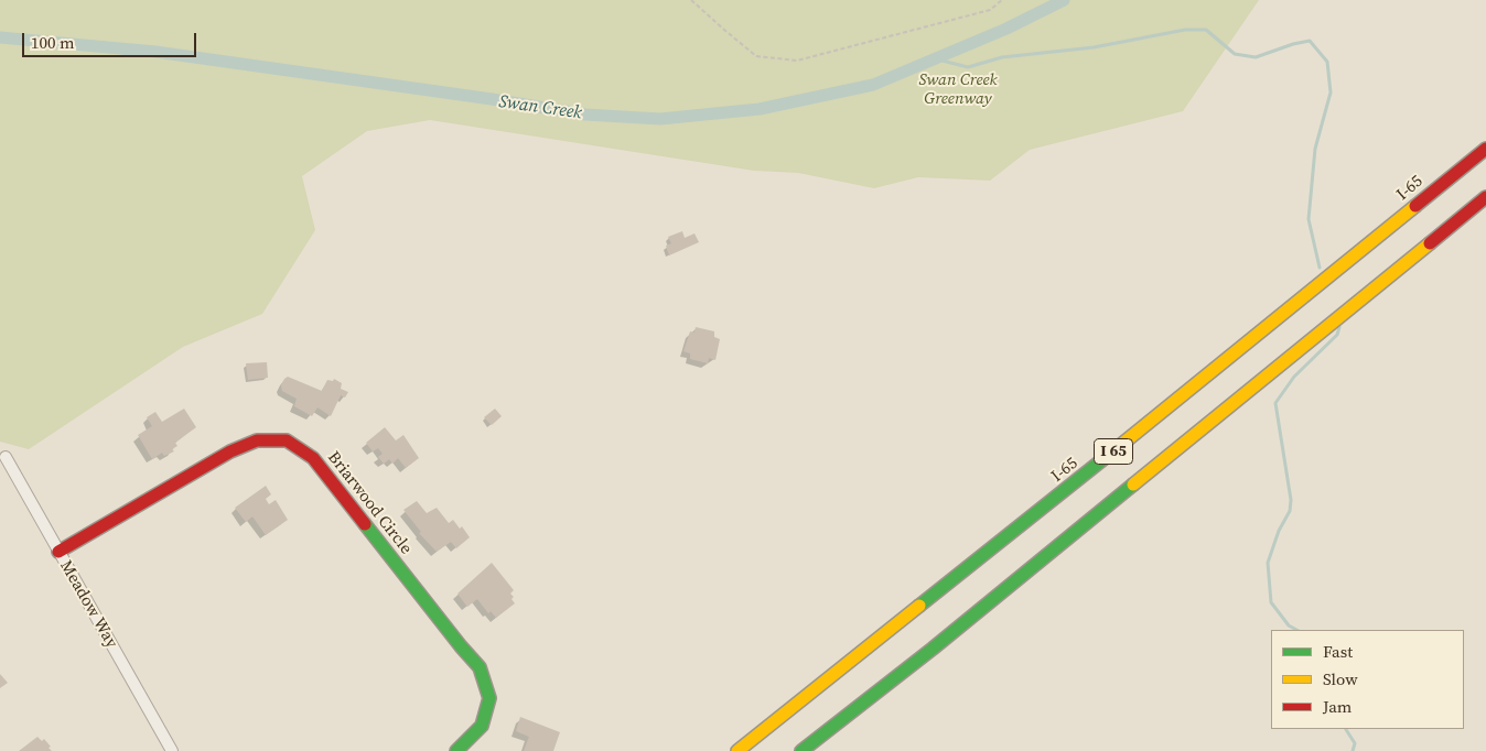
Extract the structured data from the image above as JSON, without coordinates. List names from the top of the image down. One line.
{"streets":{"main road":["I-65","I 65","Briarwood Circle"],"street":["Meadow Way"]},"crossings":[["Briarwood Circle","Meadow Way"]],"water":["Swan Creek"],"parks":["Swan Creek Greenway"],"legend":["Fast","Slow","Jam"],"scale_bar":"100 m"}
